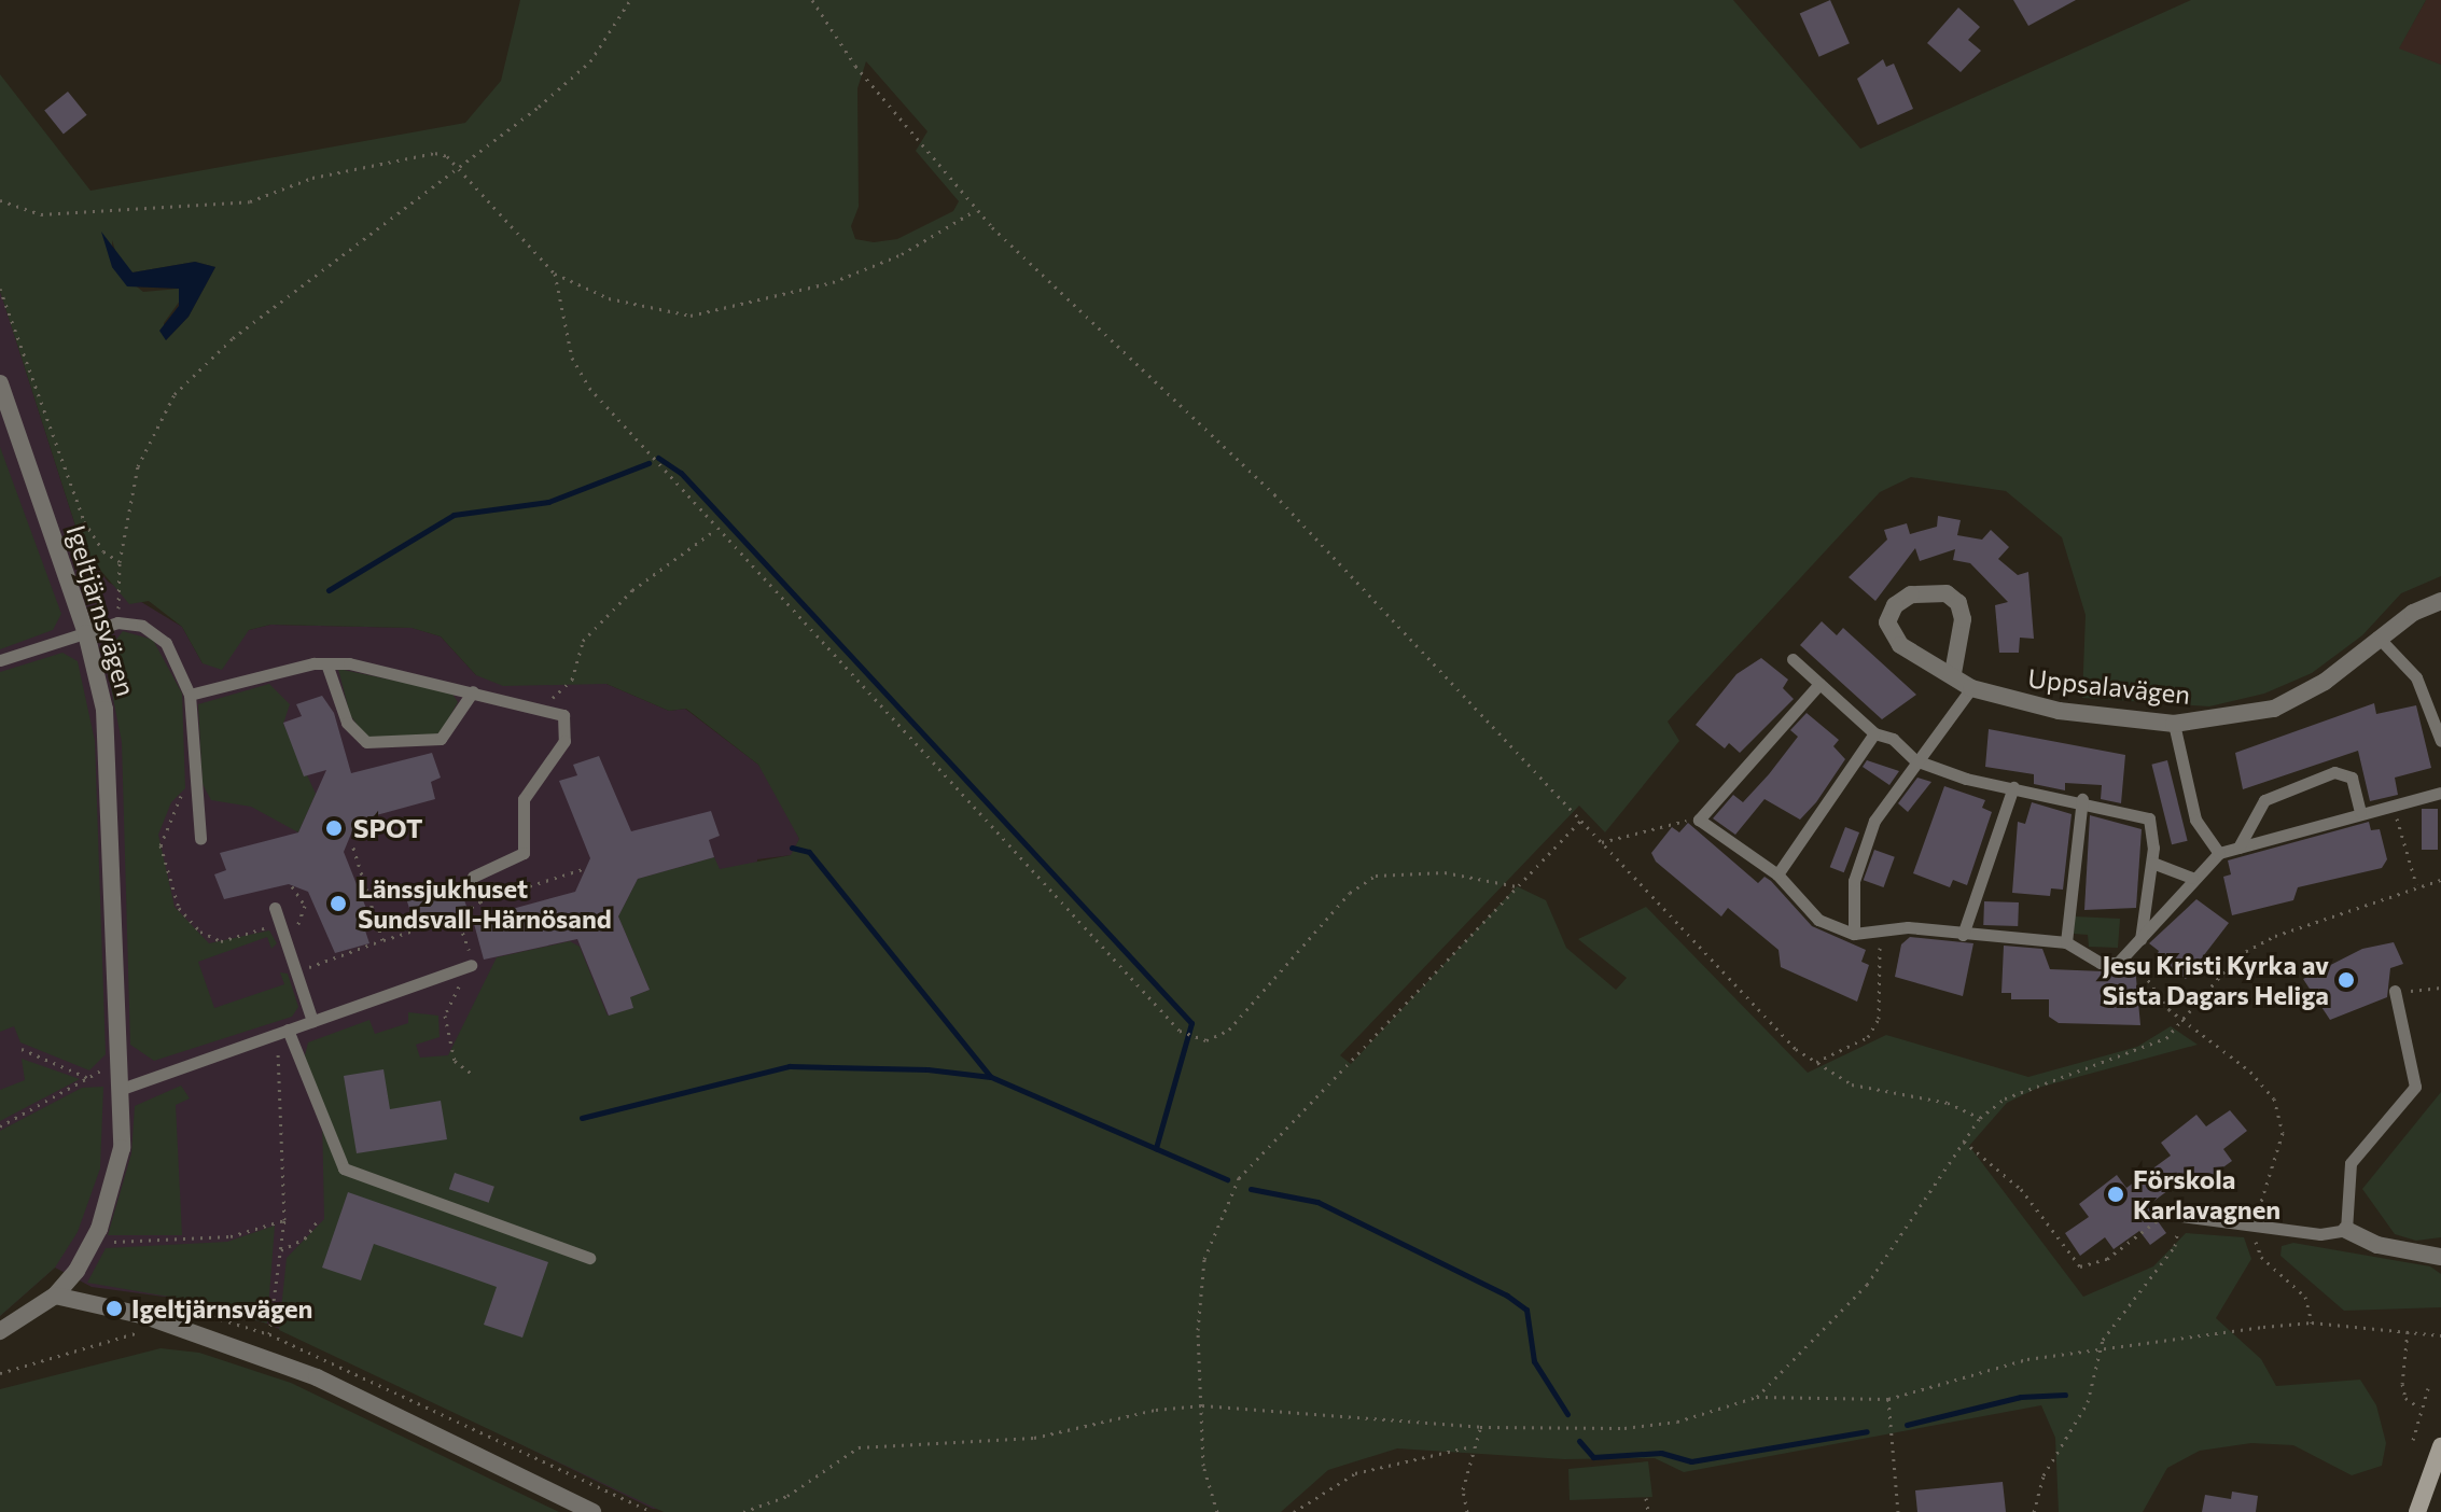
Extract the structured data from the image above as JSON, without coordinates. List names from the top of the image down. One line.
{"streets":{"street":["Igeltjärnsvägen","Uppsalavägen"]},"places":["SPOT","Länssjukhuset Sundsvall-Härnösand","Jesu Kristi Kyrka av Sista Dagars Heliga","Förskola Karlavagnen","Igeltjärnsvägen"]}
